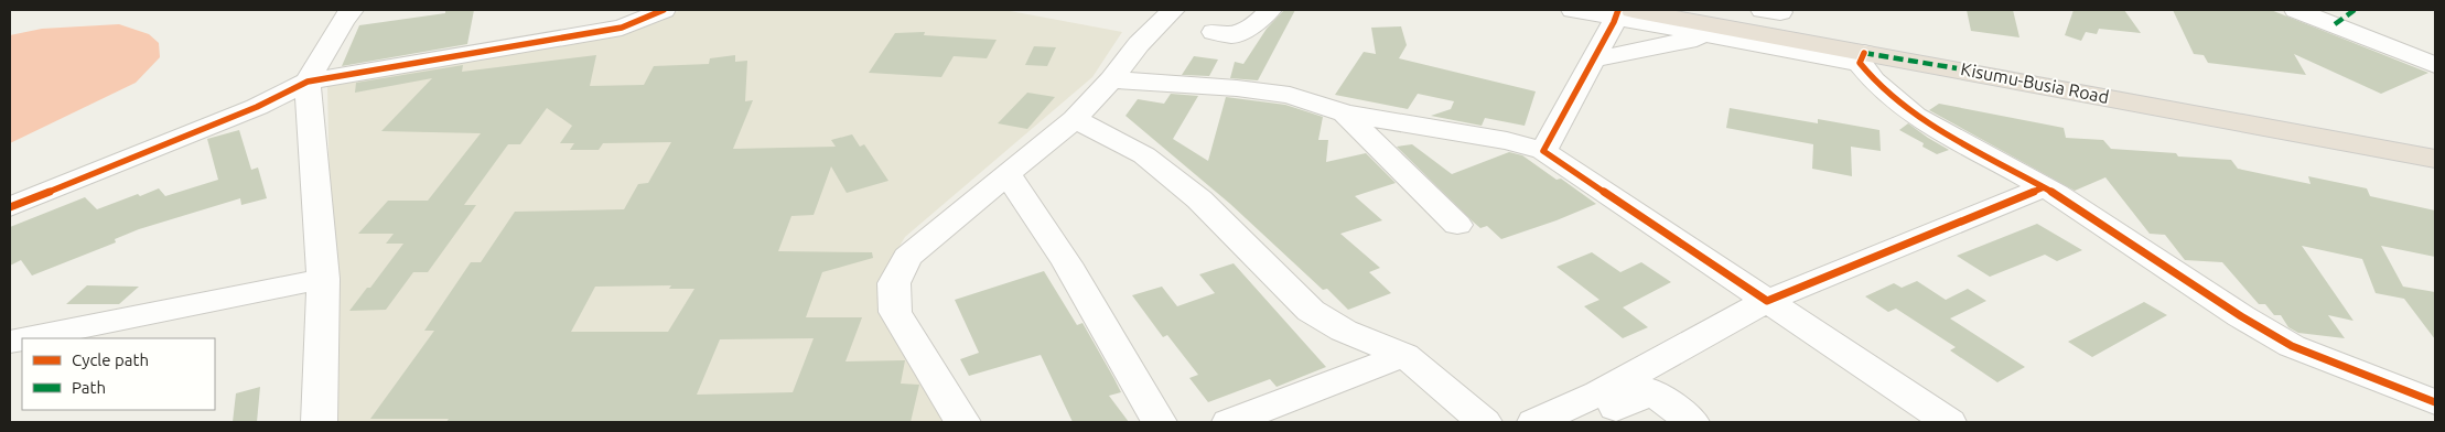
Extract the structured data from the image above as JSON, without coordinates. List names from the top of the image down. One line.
{"streets":{"highway":["Kisumu-Busia Road"]},"legend":["Cycle path","Path"]}
